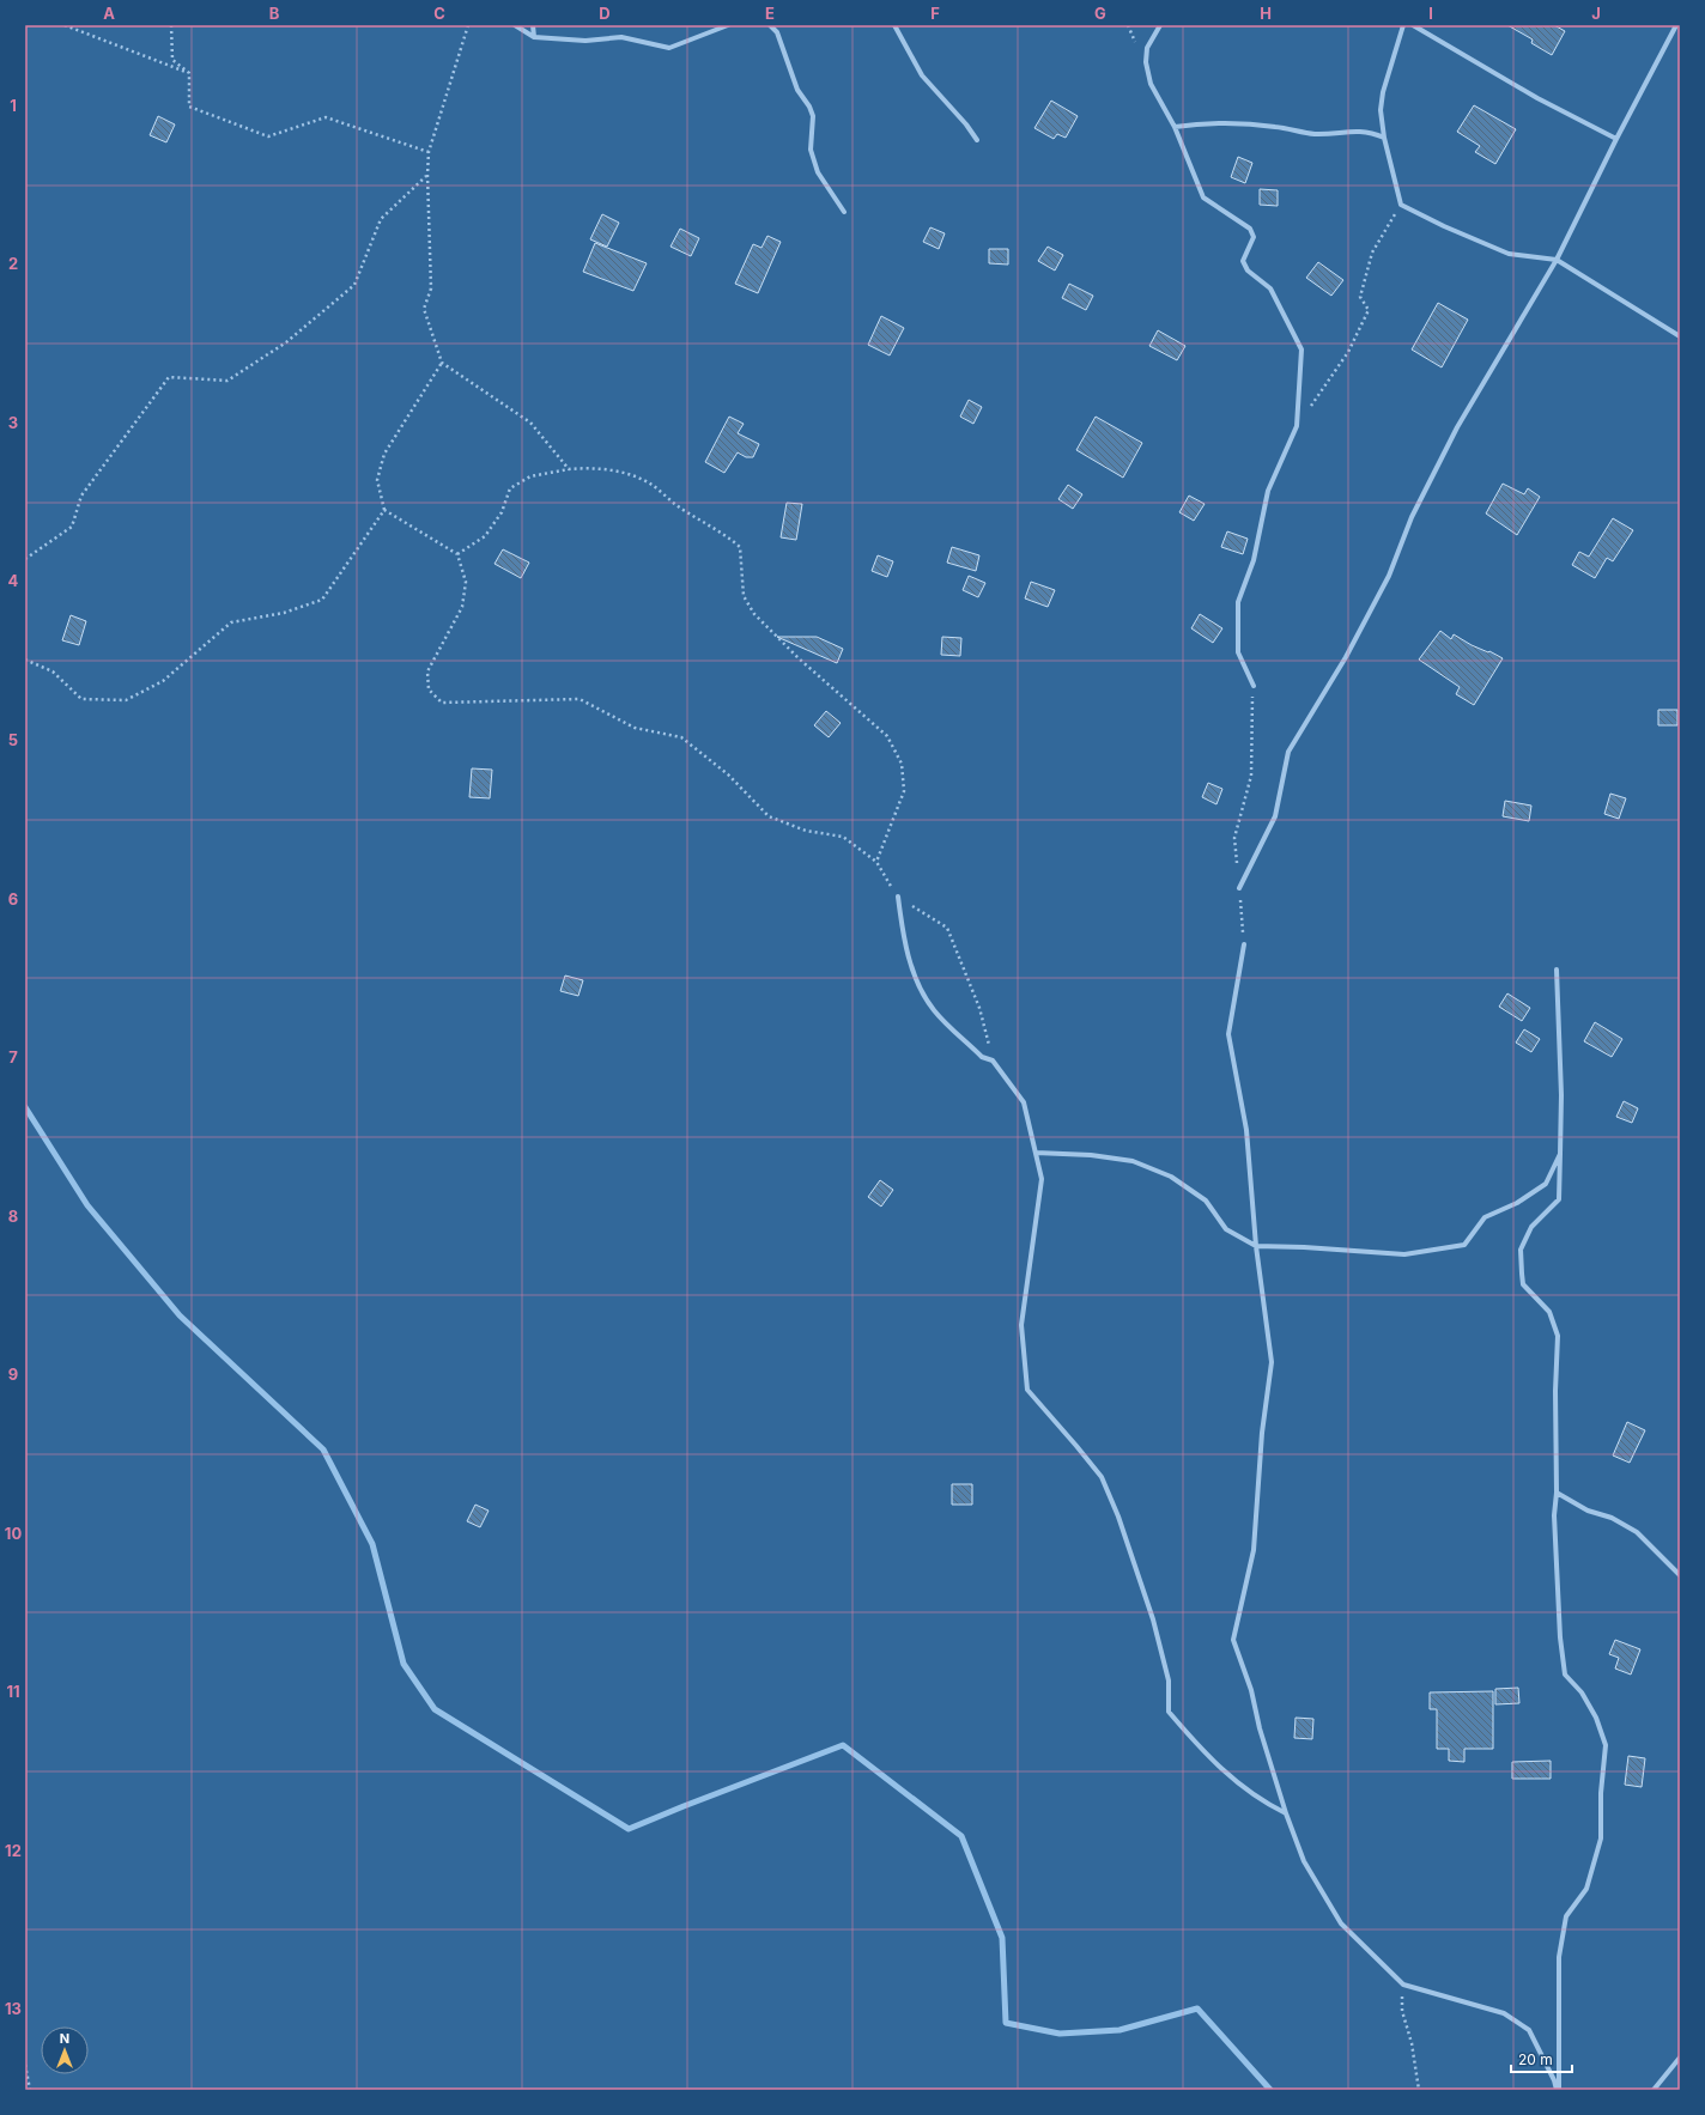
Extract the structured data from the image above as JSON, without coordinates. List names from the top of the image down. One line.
{"scale_bar":"20 m","north":"top","grid":{"columns":["A","B","C","D","E","F","G","H","I","J"],"rows":["1","2","3","4","5","6","7","8","9","10","11","12","13"]}}
